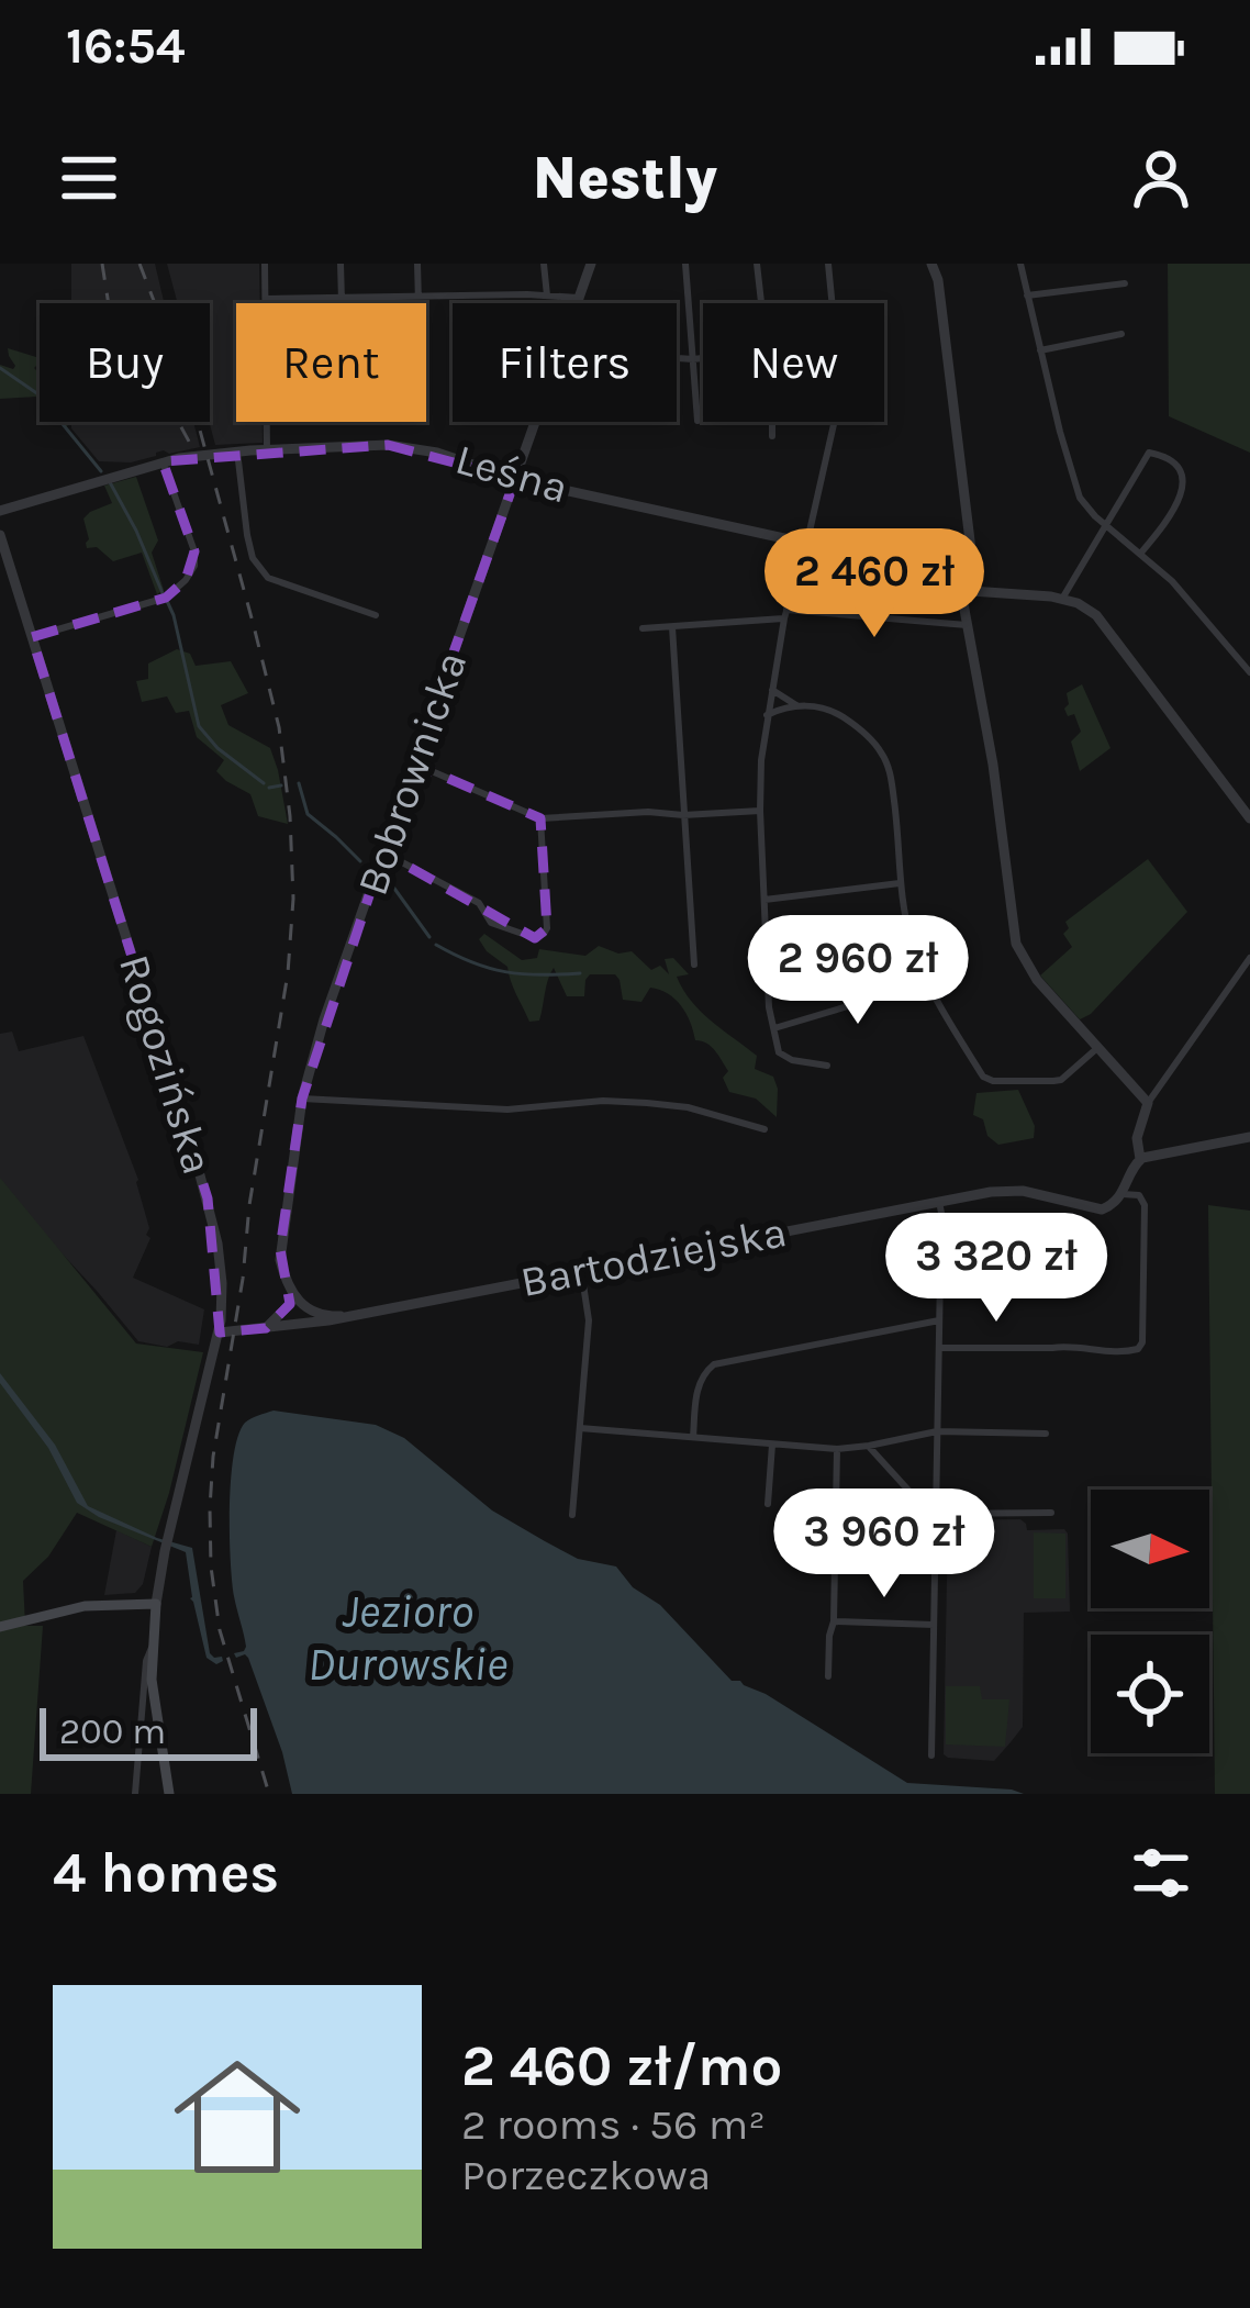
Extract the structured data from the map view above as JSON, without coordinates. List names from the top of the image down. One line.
{"streets":{"street":["Leśna","Bobrownicka","Rogozińska","Bartodziejska"]},"crossings":[["Leśna","Bobrownicka"],["Bobrownicka","Bartodziejska"],["Rogozińska","Bartodziejska"]],"water":["Jezioro Durowskie"],"scale_bar":"200 m","north":"right","page":{"status":"16:54","header":"Nestly","chip":["Buy","Rent","Filters","New"],"price":["2 460 zł","2 960 zł","3 320 zł","3 960 zł"],"scale":"200 m","heading":"4 homes","list":[{"name":"2 460 zł/mo","note":"2 rooms · 56 m² · Porzeczkowa"}]}}
